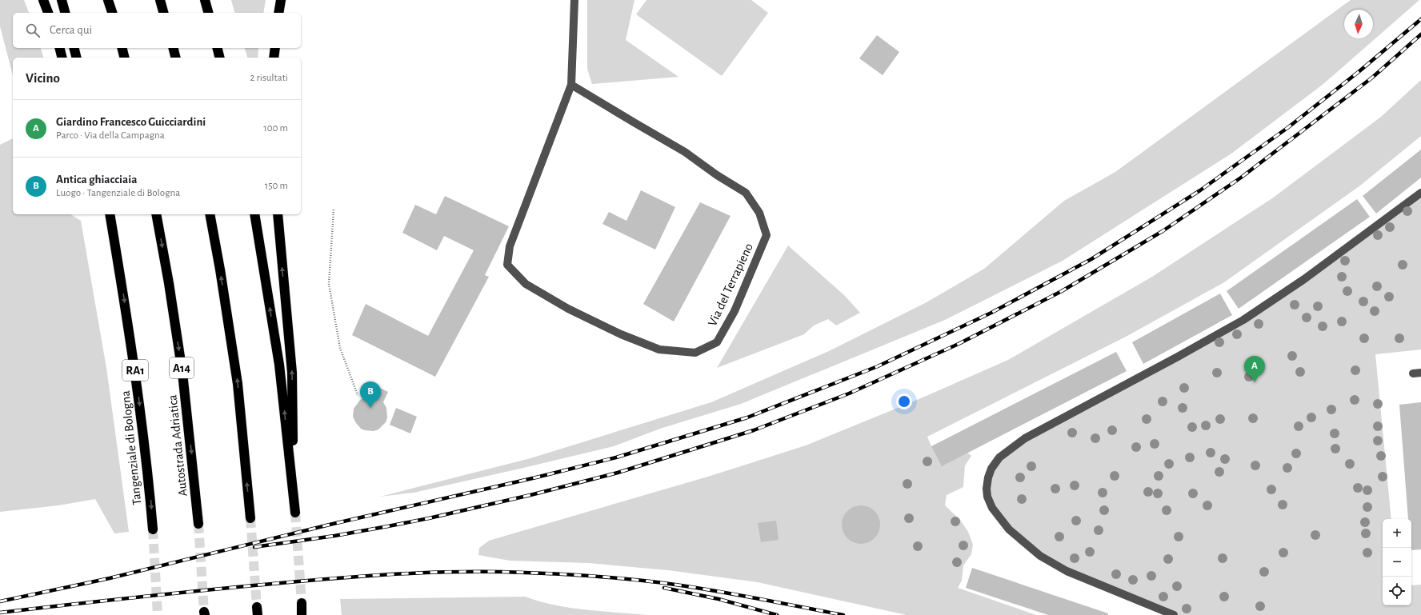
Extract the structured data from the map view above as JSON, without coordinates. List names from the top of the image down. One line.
{"streets":{"highway":["A14","RA1","Autostrada Adriatica","Tangenziale di Bologna"],"lane":["Via del Terrapieno"]},"one_way":["Tangenziale di Bologna"],"north":"bottom","page":{"search":"Cerca qui","heading":["Vicino","2 risultati"],"list":[{"mark":"A","name":"Giardino Francesco Guicciardini","note":"Parco · Via della Campagna","value":"100 m"},{"mark":"B","name":"Antica ghiacciaia","note":"Luogo · Tangenziale di Bologna","value":"150 m"}],"pins":["A","B"],"map_buttons":["+","−"]}}
